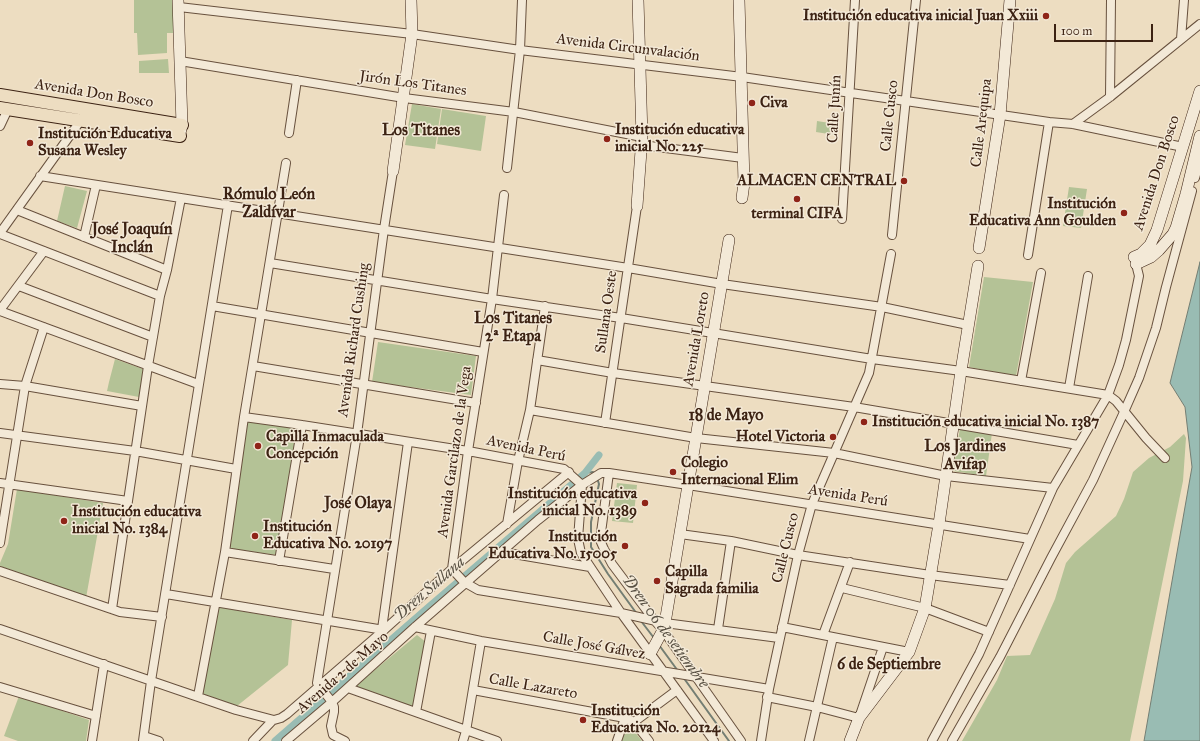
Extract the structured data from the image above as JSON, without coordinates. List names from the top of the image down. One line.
{"streets":{"main road":["Avenida Don Bosco"],"street":["Avenida Circunvalación","Jirón Los Titanes","Calle Junín","Calle Cusco","Calle Arequipa","Sullana Oeste","Avenida Loreto","Avenida Richard Cushing","Avenida Perú","Avenida Garcilazo de la Vega","Calle José Gálvez","Avenida 2 de Mayo","Calle Lazareto"]},"crossings":[["Avenida Circunvalación","Avenida Don Bosco"],["Avenida Circunvalación","Calle Junín"],["Avenida Circunvalación","Calle Cusco"],["Avenida Circunvalación","Calle Arequipa"],["Avenida Circunvalación","Avenida Richard Cushing"],["Jirón Los Titanes","Avenida Richard Cushing"],["Calle Cusco","Avenida Perú"],["Calle Cusco","Calle José Gálvez"],["Avenida Loreto","Avenida Perú"],["Avenida Richard Cushing","Avenida Perú"],["Avenida Perú","Avenida Garcilazo de la Vega"],["Avenida Perú","Avenida 2 de Mayo"],["Calle José Gálvez","Avenida 2 de Mayo"]],"districts":["Los Titanes","Rómulo León Zaldívar","José Joaquín Inclán","Los Titanes 2ª Etapa","18 de Mayo","Los Jardines Avifap","José Olaya","6 de Septiembre"],"water":["Dren Sullana","Dren 06 de setiembre"],"places":["Institución educativa inicial Juan Xxiii","Civa","Institución educativa inicial No. 225","Institución Educativa Susana Wesley","ALMACEN CENTRAL","terminal CIFA","Institución Educativa Ann Goulden","Institución educativa inicial No. 1387","Hotel Victoria","Capilla Inmaculada Concepción","Colegio Internacional Elim","Institución educativa inicial No. 1389","Institución educativa inicial No. 1384","Institución Educativa No. 20197","Institución Educativa No. 15005","Capilla Sagrada familia","Institución Educativa No. 20124"],"scale_bar":"100 m"}
